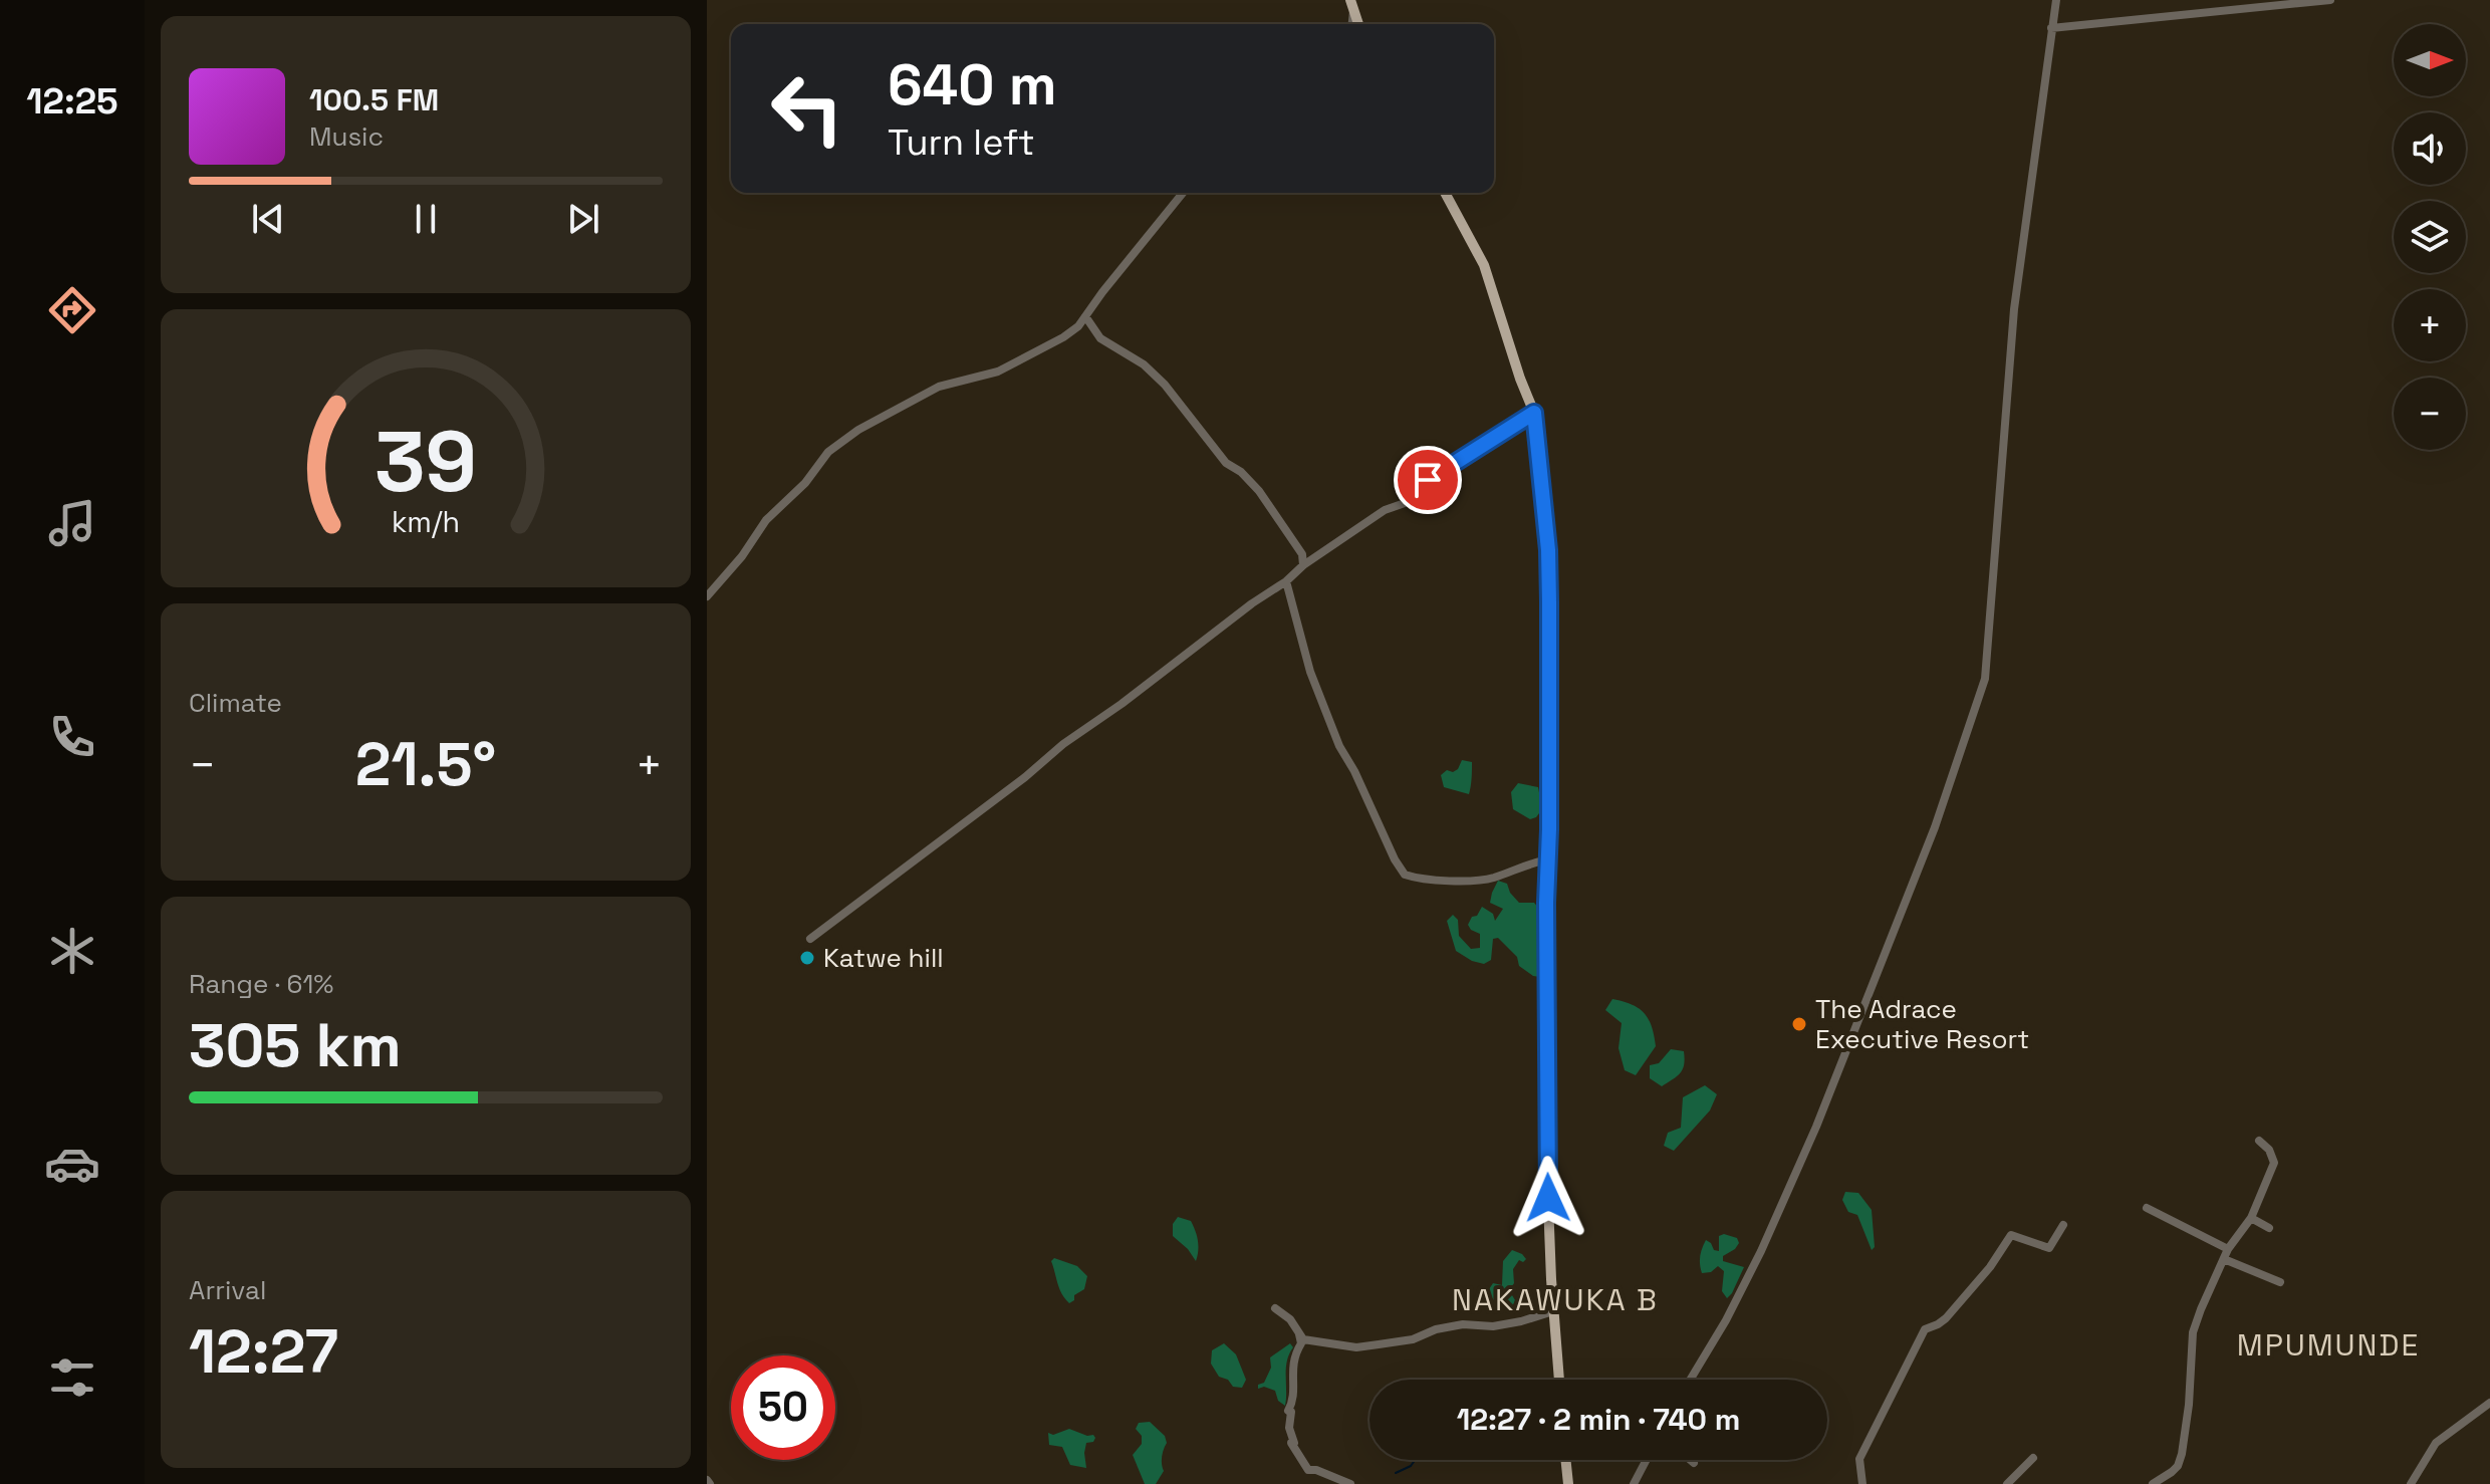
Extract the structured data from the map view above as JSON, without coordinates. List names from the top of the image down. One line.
{"districts":["NAKAWUKA B","MPUMUNDE"],"places":["Katwe hill","The Adrace Executive Resort"],"north":"right","page":{"tabs":"12:25","map_buttons":["+","−"],"turn":["640 m","Turn left"],"song":["100.5 FM","Music"],"tile":["Climate",["Range · 61%","305 km"],["Arrival","12:27"]],"heat":["−","21.5°","+"],"limit":"50","trip":"12:27 · 2 min · 740 m","gauge":["39","km/h"]}}
